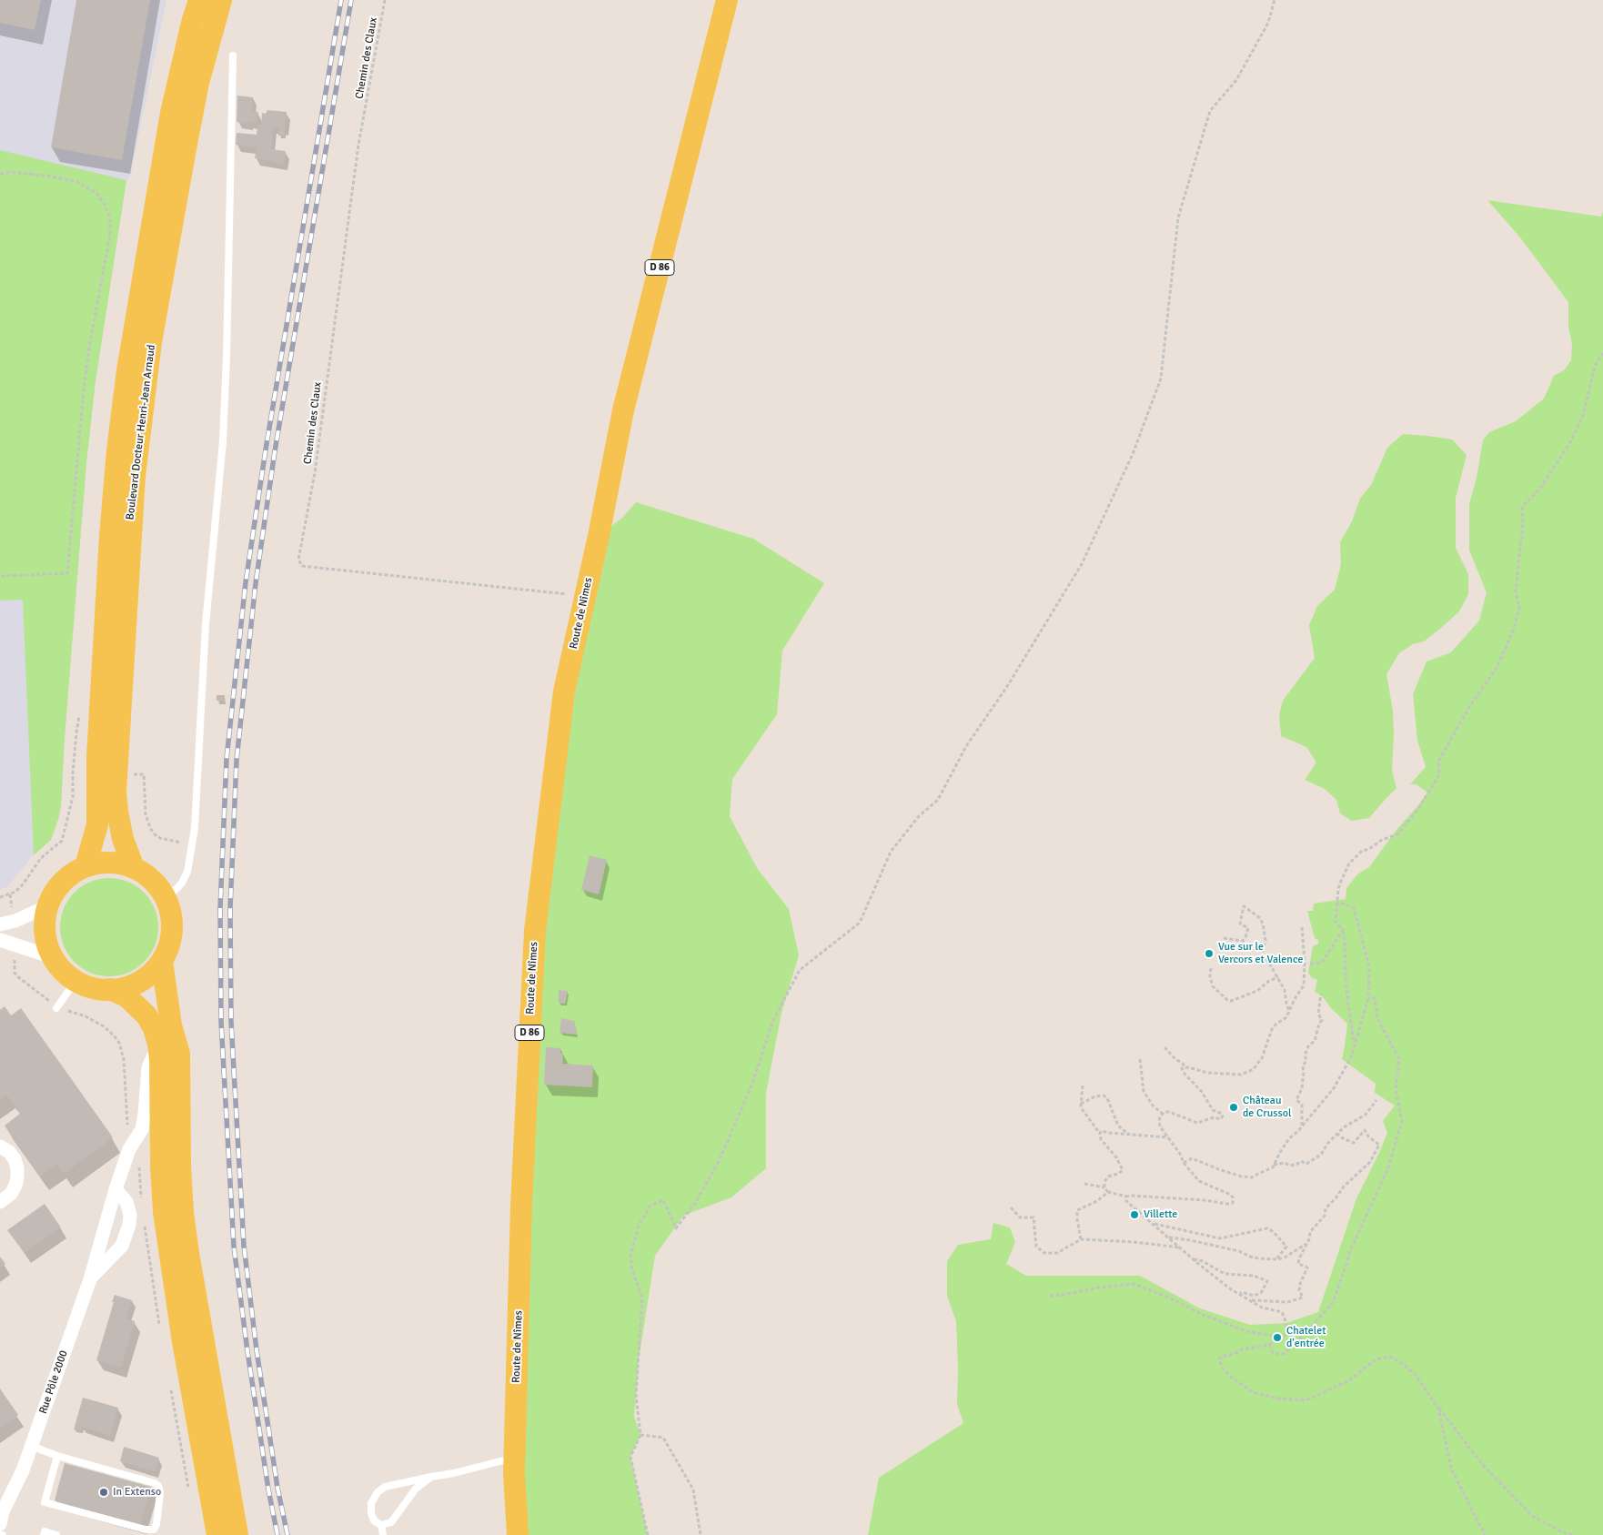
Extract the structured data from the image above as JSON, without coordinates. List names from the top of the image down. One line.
{"streets":{"main road":["D 86","Boulevard Docteur Henri-Jean Arnaud","Route de Nîmes"],"street":["Rue Pôle 2000"],"path":["Chemin des Claux"]},"crossings":[["Chemin des Claux","Route de Nîmes"]],"places":["Vue sur le Vercors et Valence","Château de Crussol","Villette","Chatelet d'entrée","In Extenso"]}
